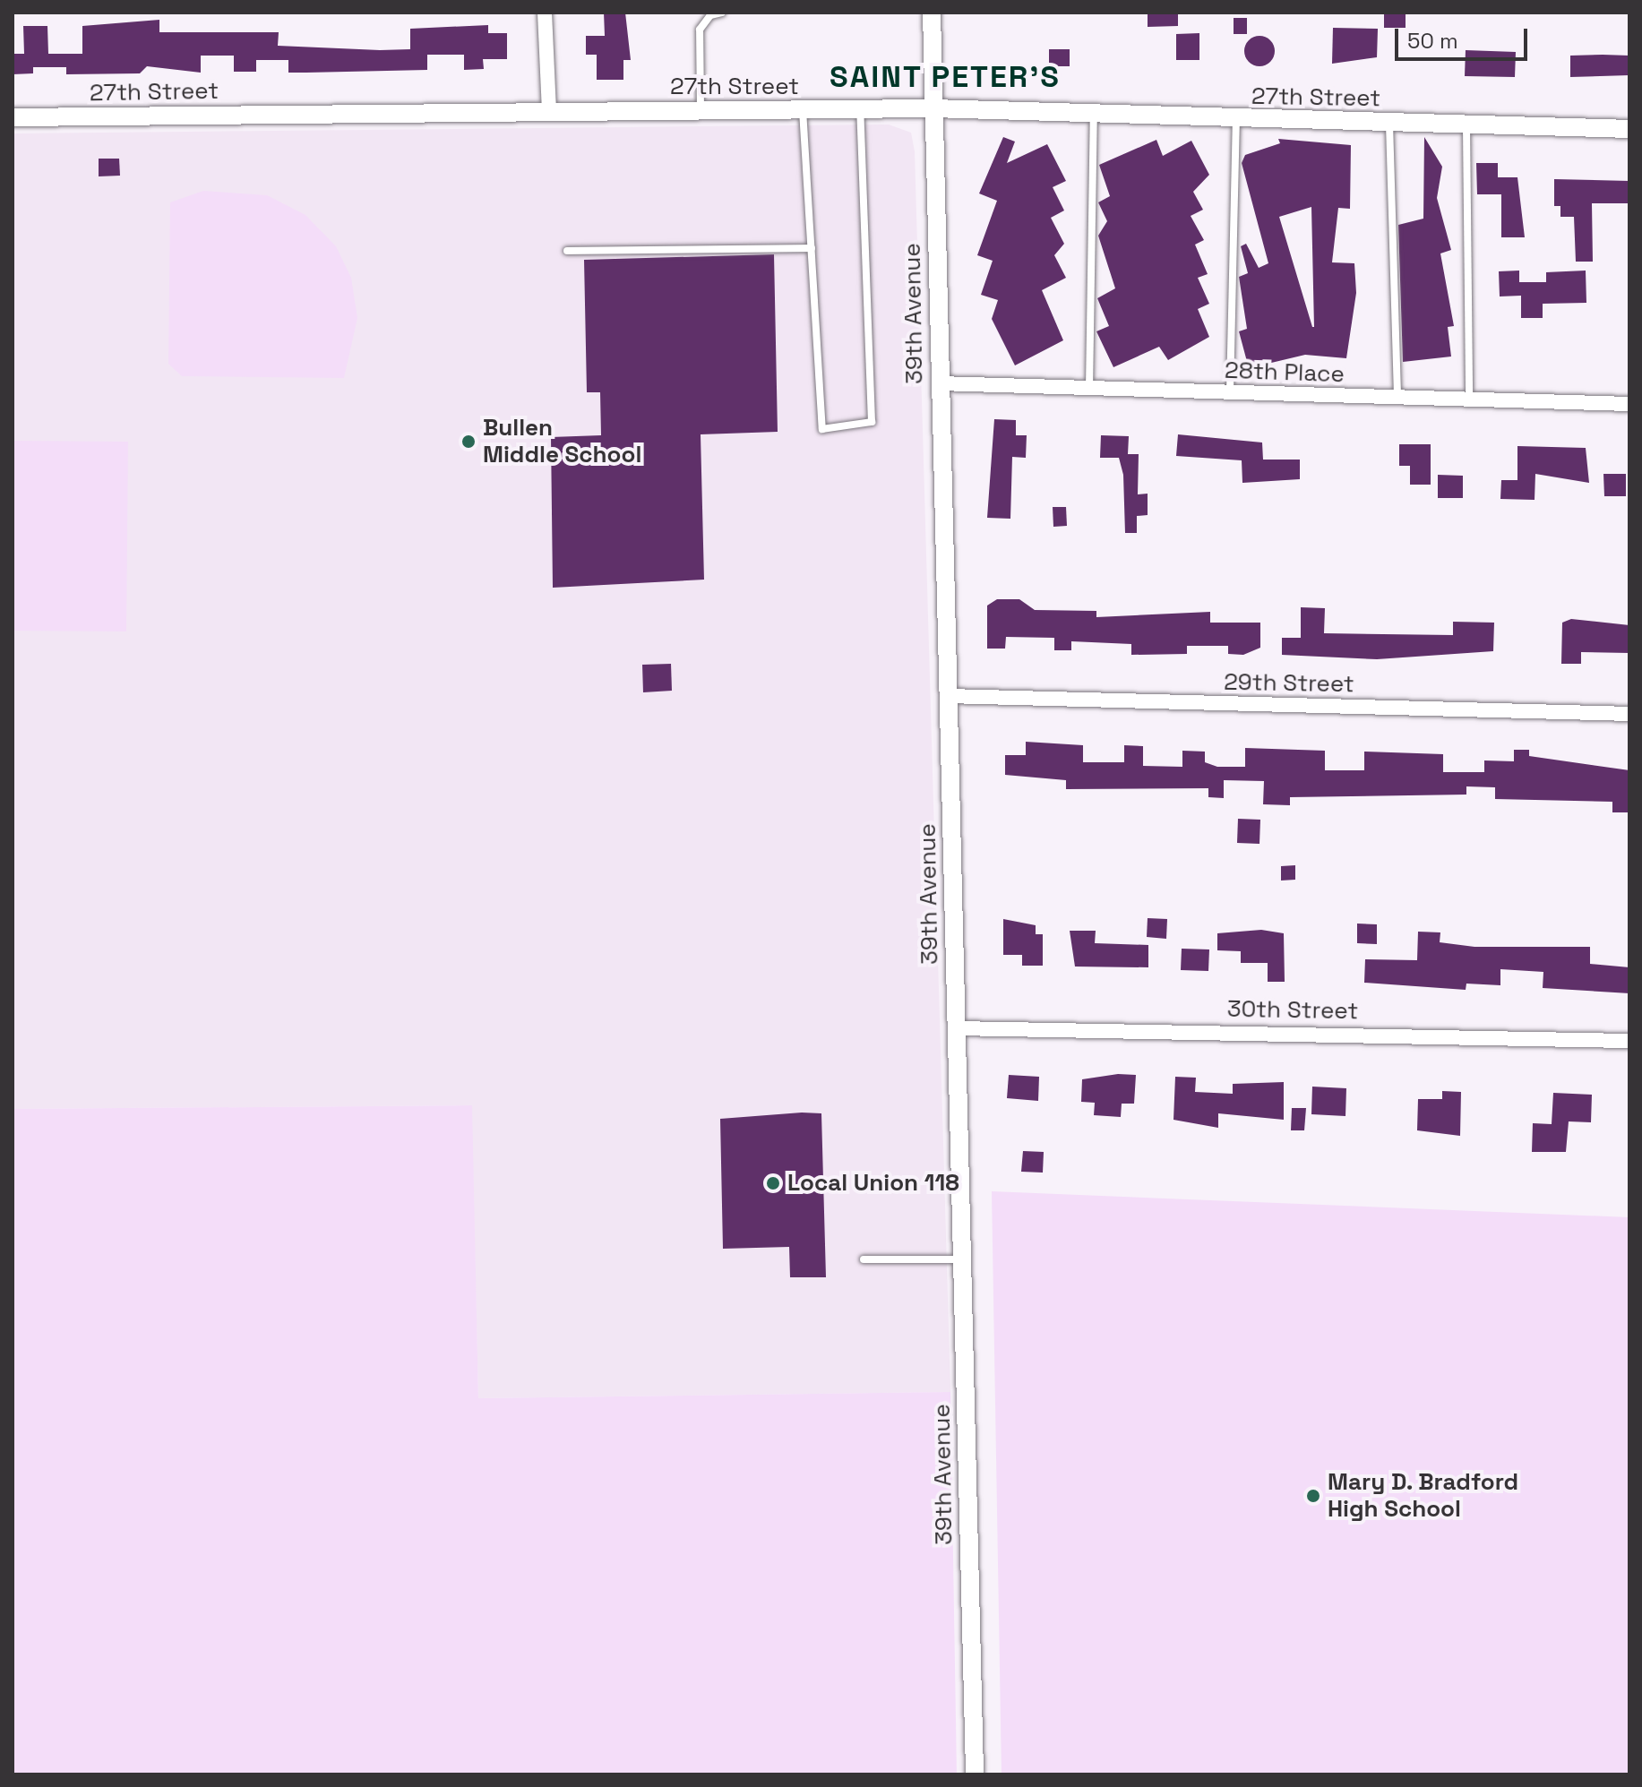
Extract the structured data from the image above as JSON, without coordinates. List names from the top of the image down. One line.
{"streets":{"street":["27th Street","39th Avenue","28th Place","29th Street","30th Street"]},"crossings":[["27th Street","39th Avenue"],["39th Avenue","28th Place"],["39th Avenue","29th Street"],["39th Avenue","30th Street"]],"districts":["SAINT PETER'S"],"places":["Bullen Middle School","Local Union 118","Mary D. Bradford High School"],"scale_bar":"50 m"}
